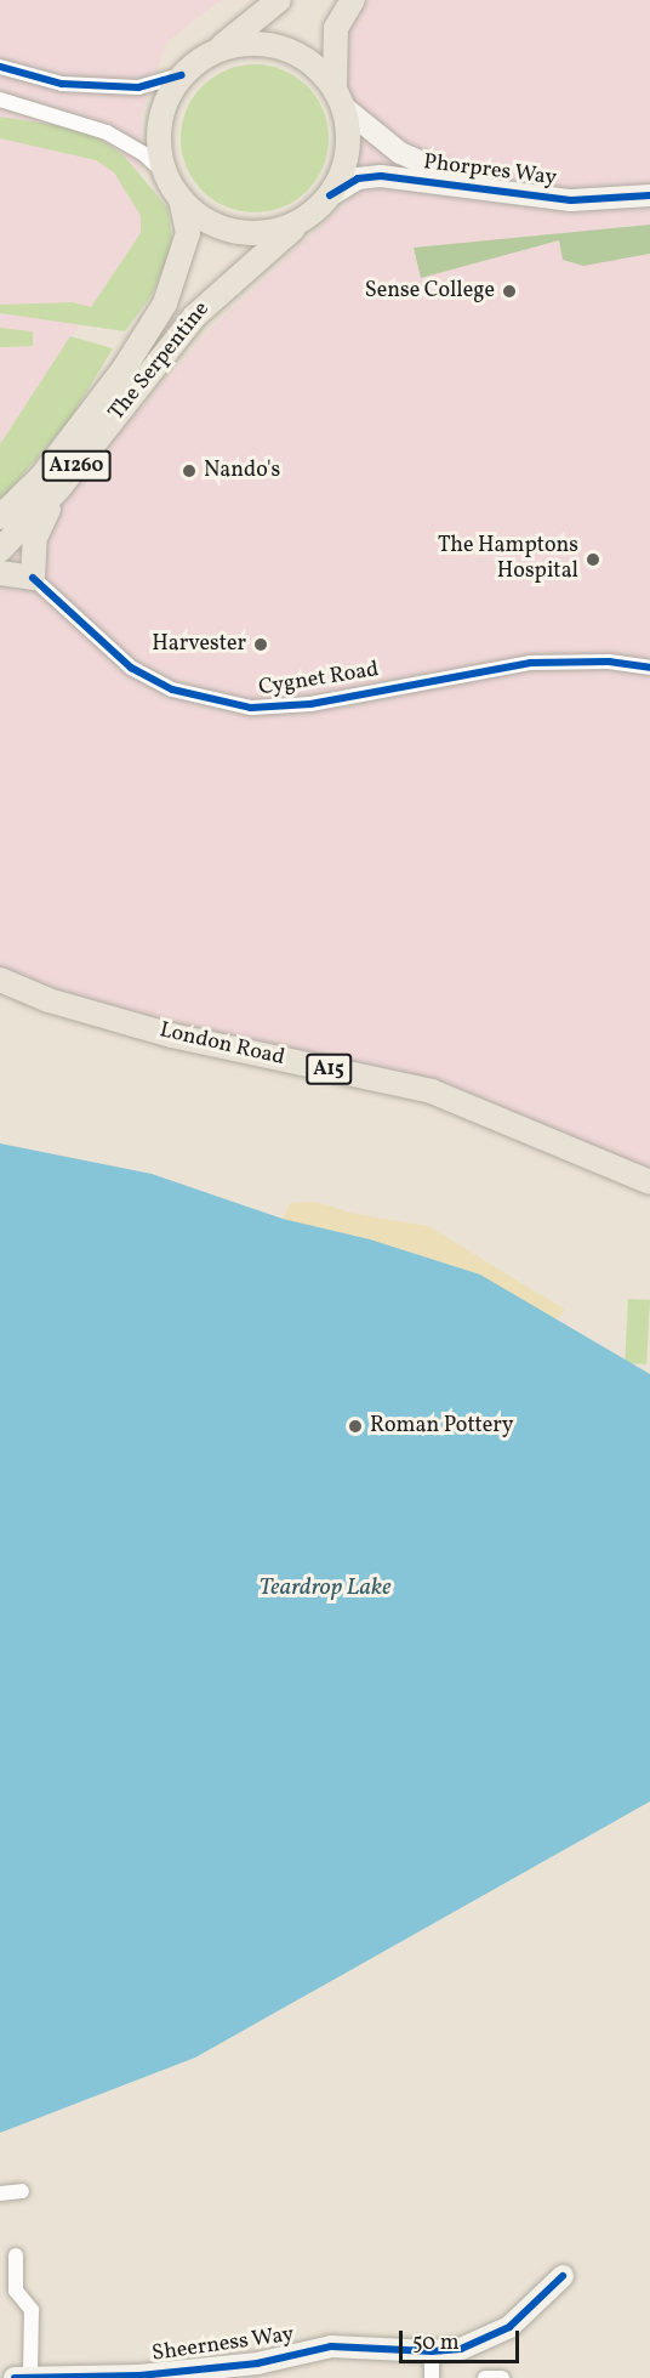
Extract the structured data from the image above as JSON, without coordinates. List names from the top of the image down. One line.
{"streets":{"main road":["The Serpentine","A1260","London Road","A15"],"street":["Phorpres Way","Cygnet Road","Sheerness Way"]},"crossings":[["Phorpres Way","The Serpentine"]],"water":["Teardrop Lake"],"places":["Sense College","Nando's","The Hamptons Hospital","Harvester","Roman Pottery"],"scale_bar":"50 m"}
